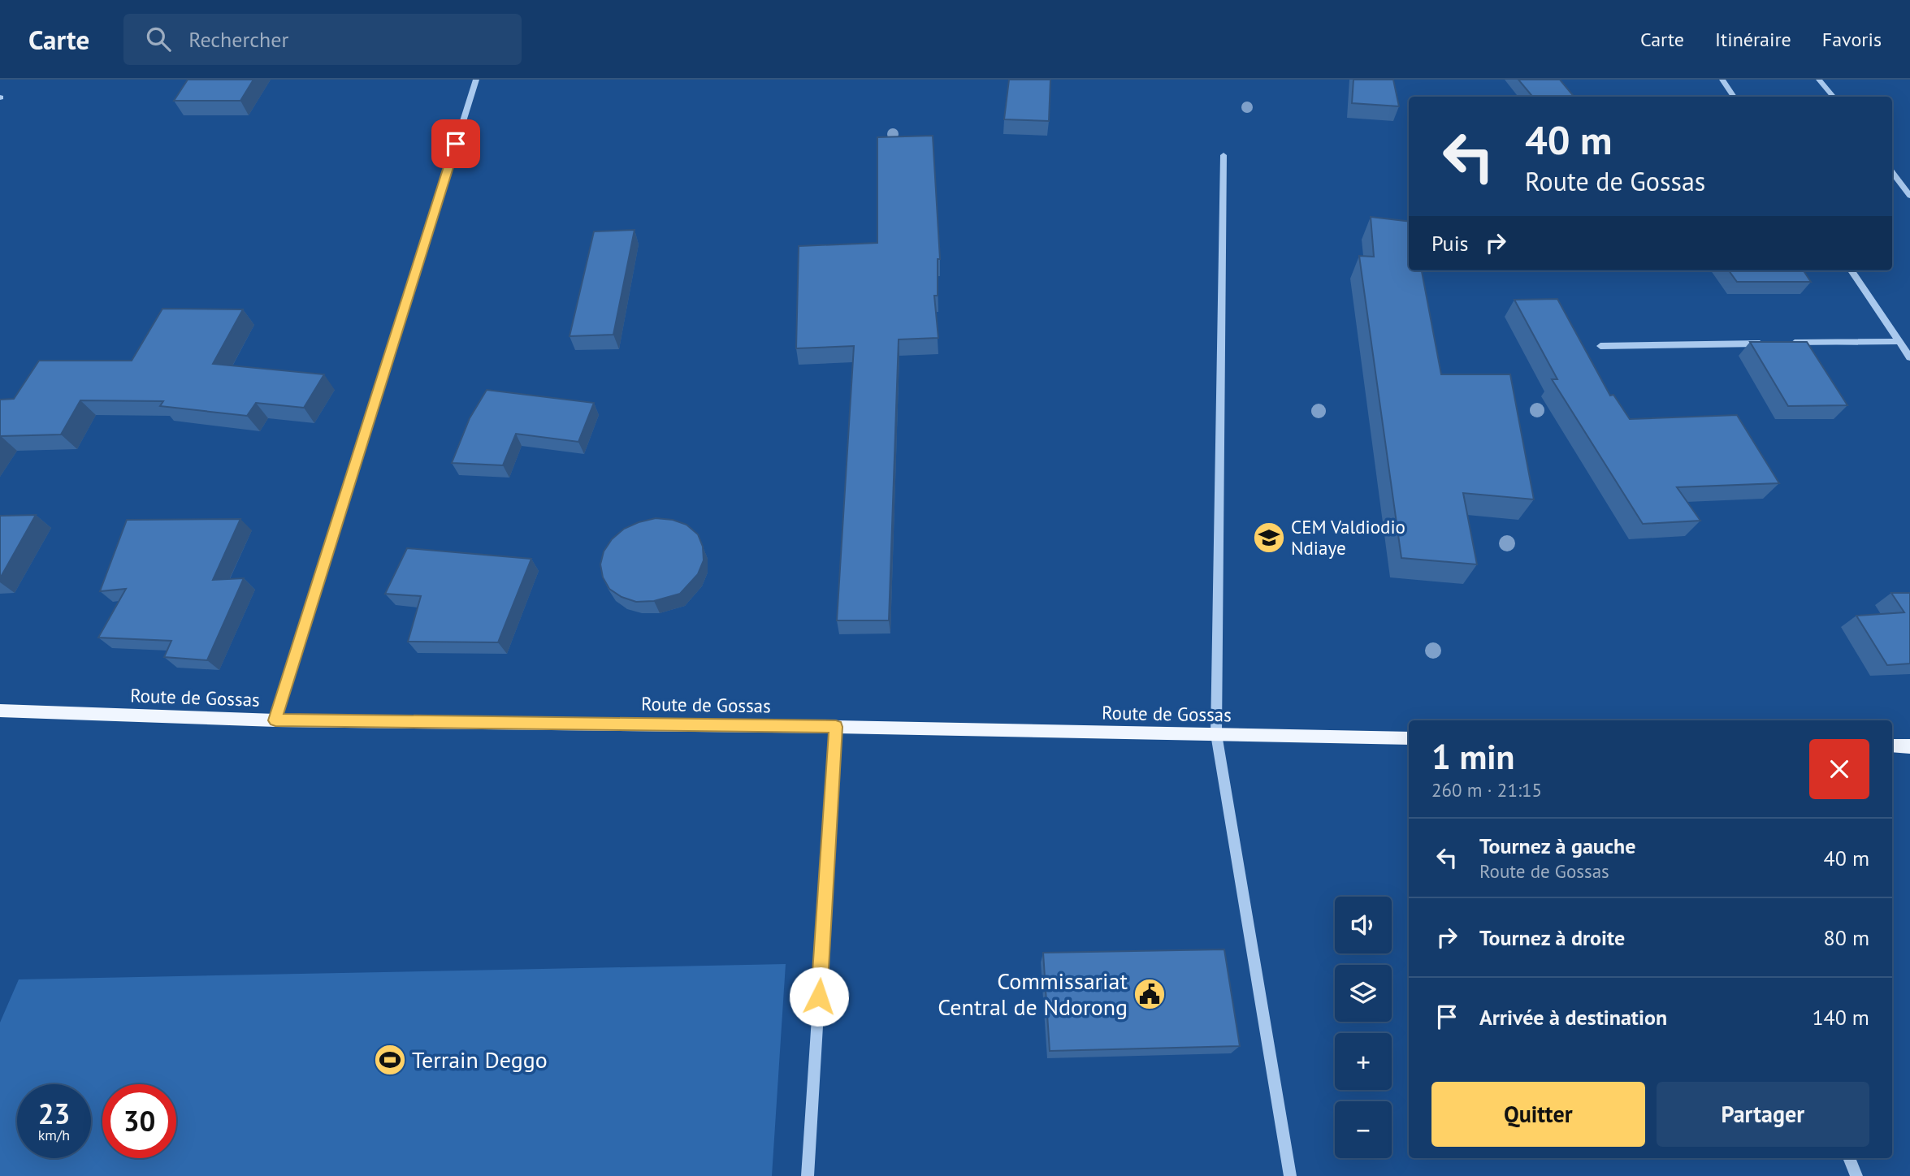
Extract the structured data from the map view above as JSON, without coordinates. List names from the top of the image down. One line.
{"streets":{"main road":["Route de Gossas"]},"places":{"school or university":["CEM Valdiodio Ndiaye"],"public building":["Commissariat Central de Ndorong"],"sports":["Terrain Deggo"]},"page":{"header":"Carte","search":"Rechercher","nav":["Carte","Itinéraire","Favoris"],"turn":["40 m","Route de Gossas"],"then":"Puis","heading":["1 min","260 m · 21:15"],"list":[{"name":"Tournez à gauche","note":"Route de Gossas","value":"40 m"},{"name":"Tournez à droite","value":"80 m"},{"name":"Arrivée à destination","value":"140 m"}],"map_buttons":["+","−"],"buttons":["Quitter","Partager"],"speed":"23 km/h","limit":"30"}}
